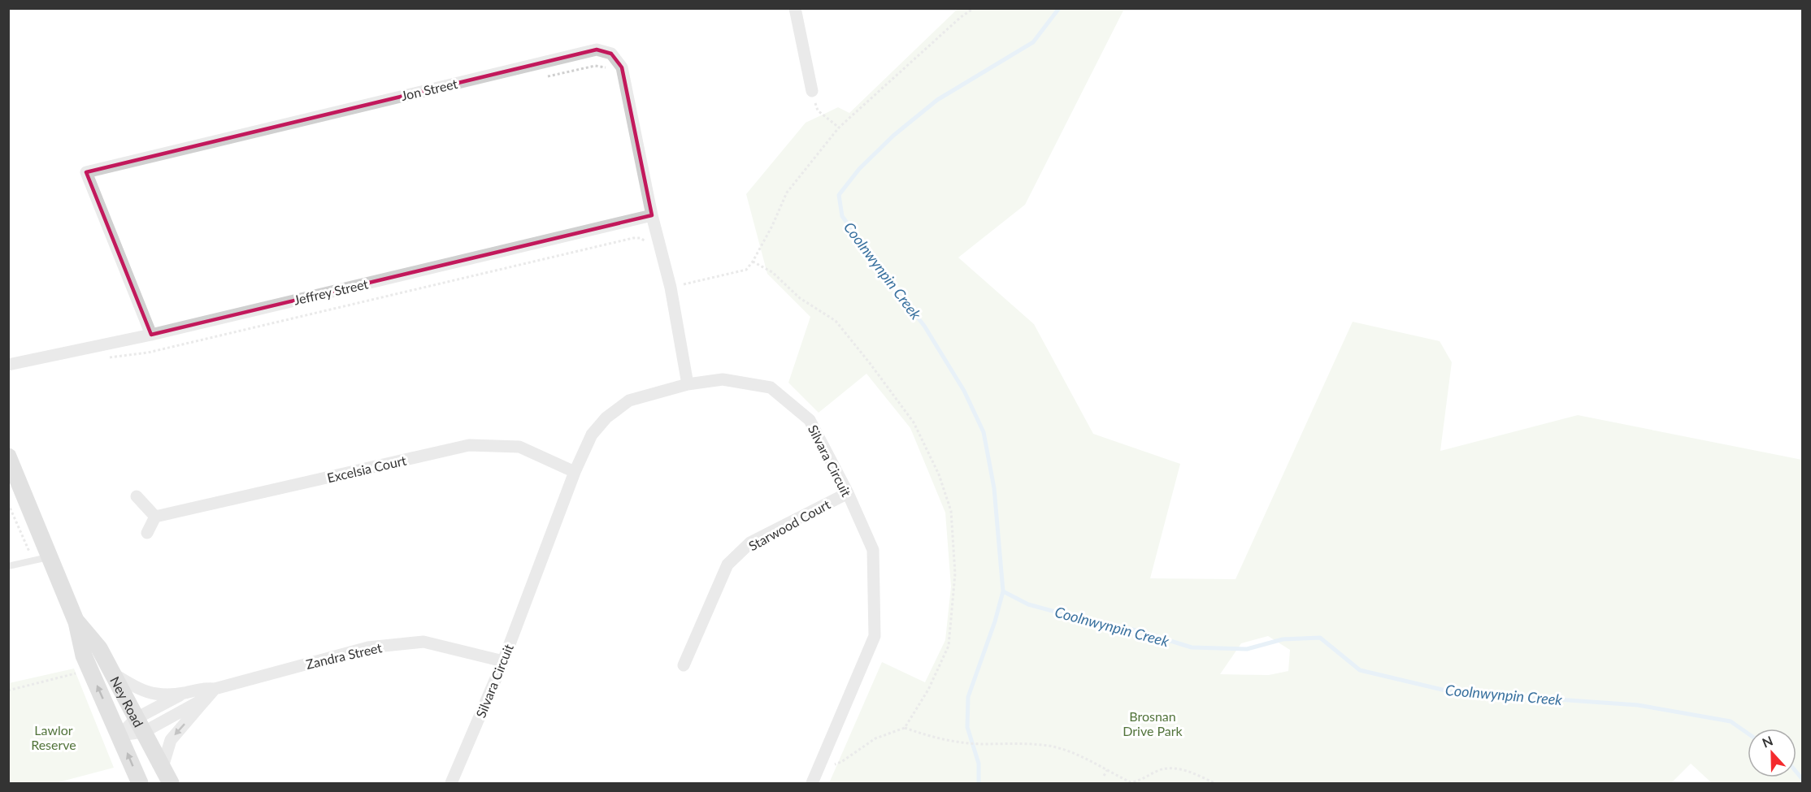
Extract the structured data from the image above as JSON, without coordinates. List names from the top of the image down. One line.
{"streets":{"main road":["Ney Road"],"street":["Jon Street","Jeffrey Street","Silvara Circuit","Excelsia Court","Starwood Court","Zandra Street"]},"crossings":[["Jon Street","Jeffrey Street"],["Jon Street","Silvara Circuit"],["Silvara Circuit","Excelsia Court"],["Silvara Circuit","Starwood Court"],["Silvara Circuit","Zandra Street"],["Zandra Street","Ney Road"]],"water":["Coolnwynpin Creek"],"parks":["Brosnan Drive Park","Lawlor Reserve"],"north":"top"}
